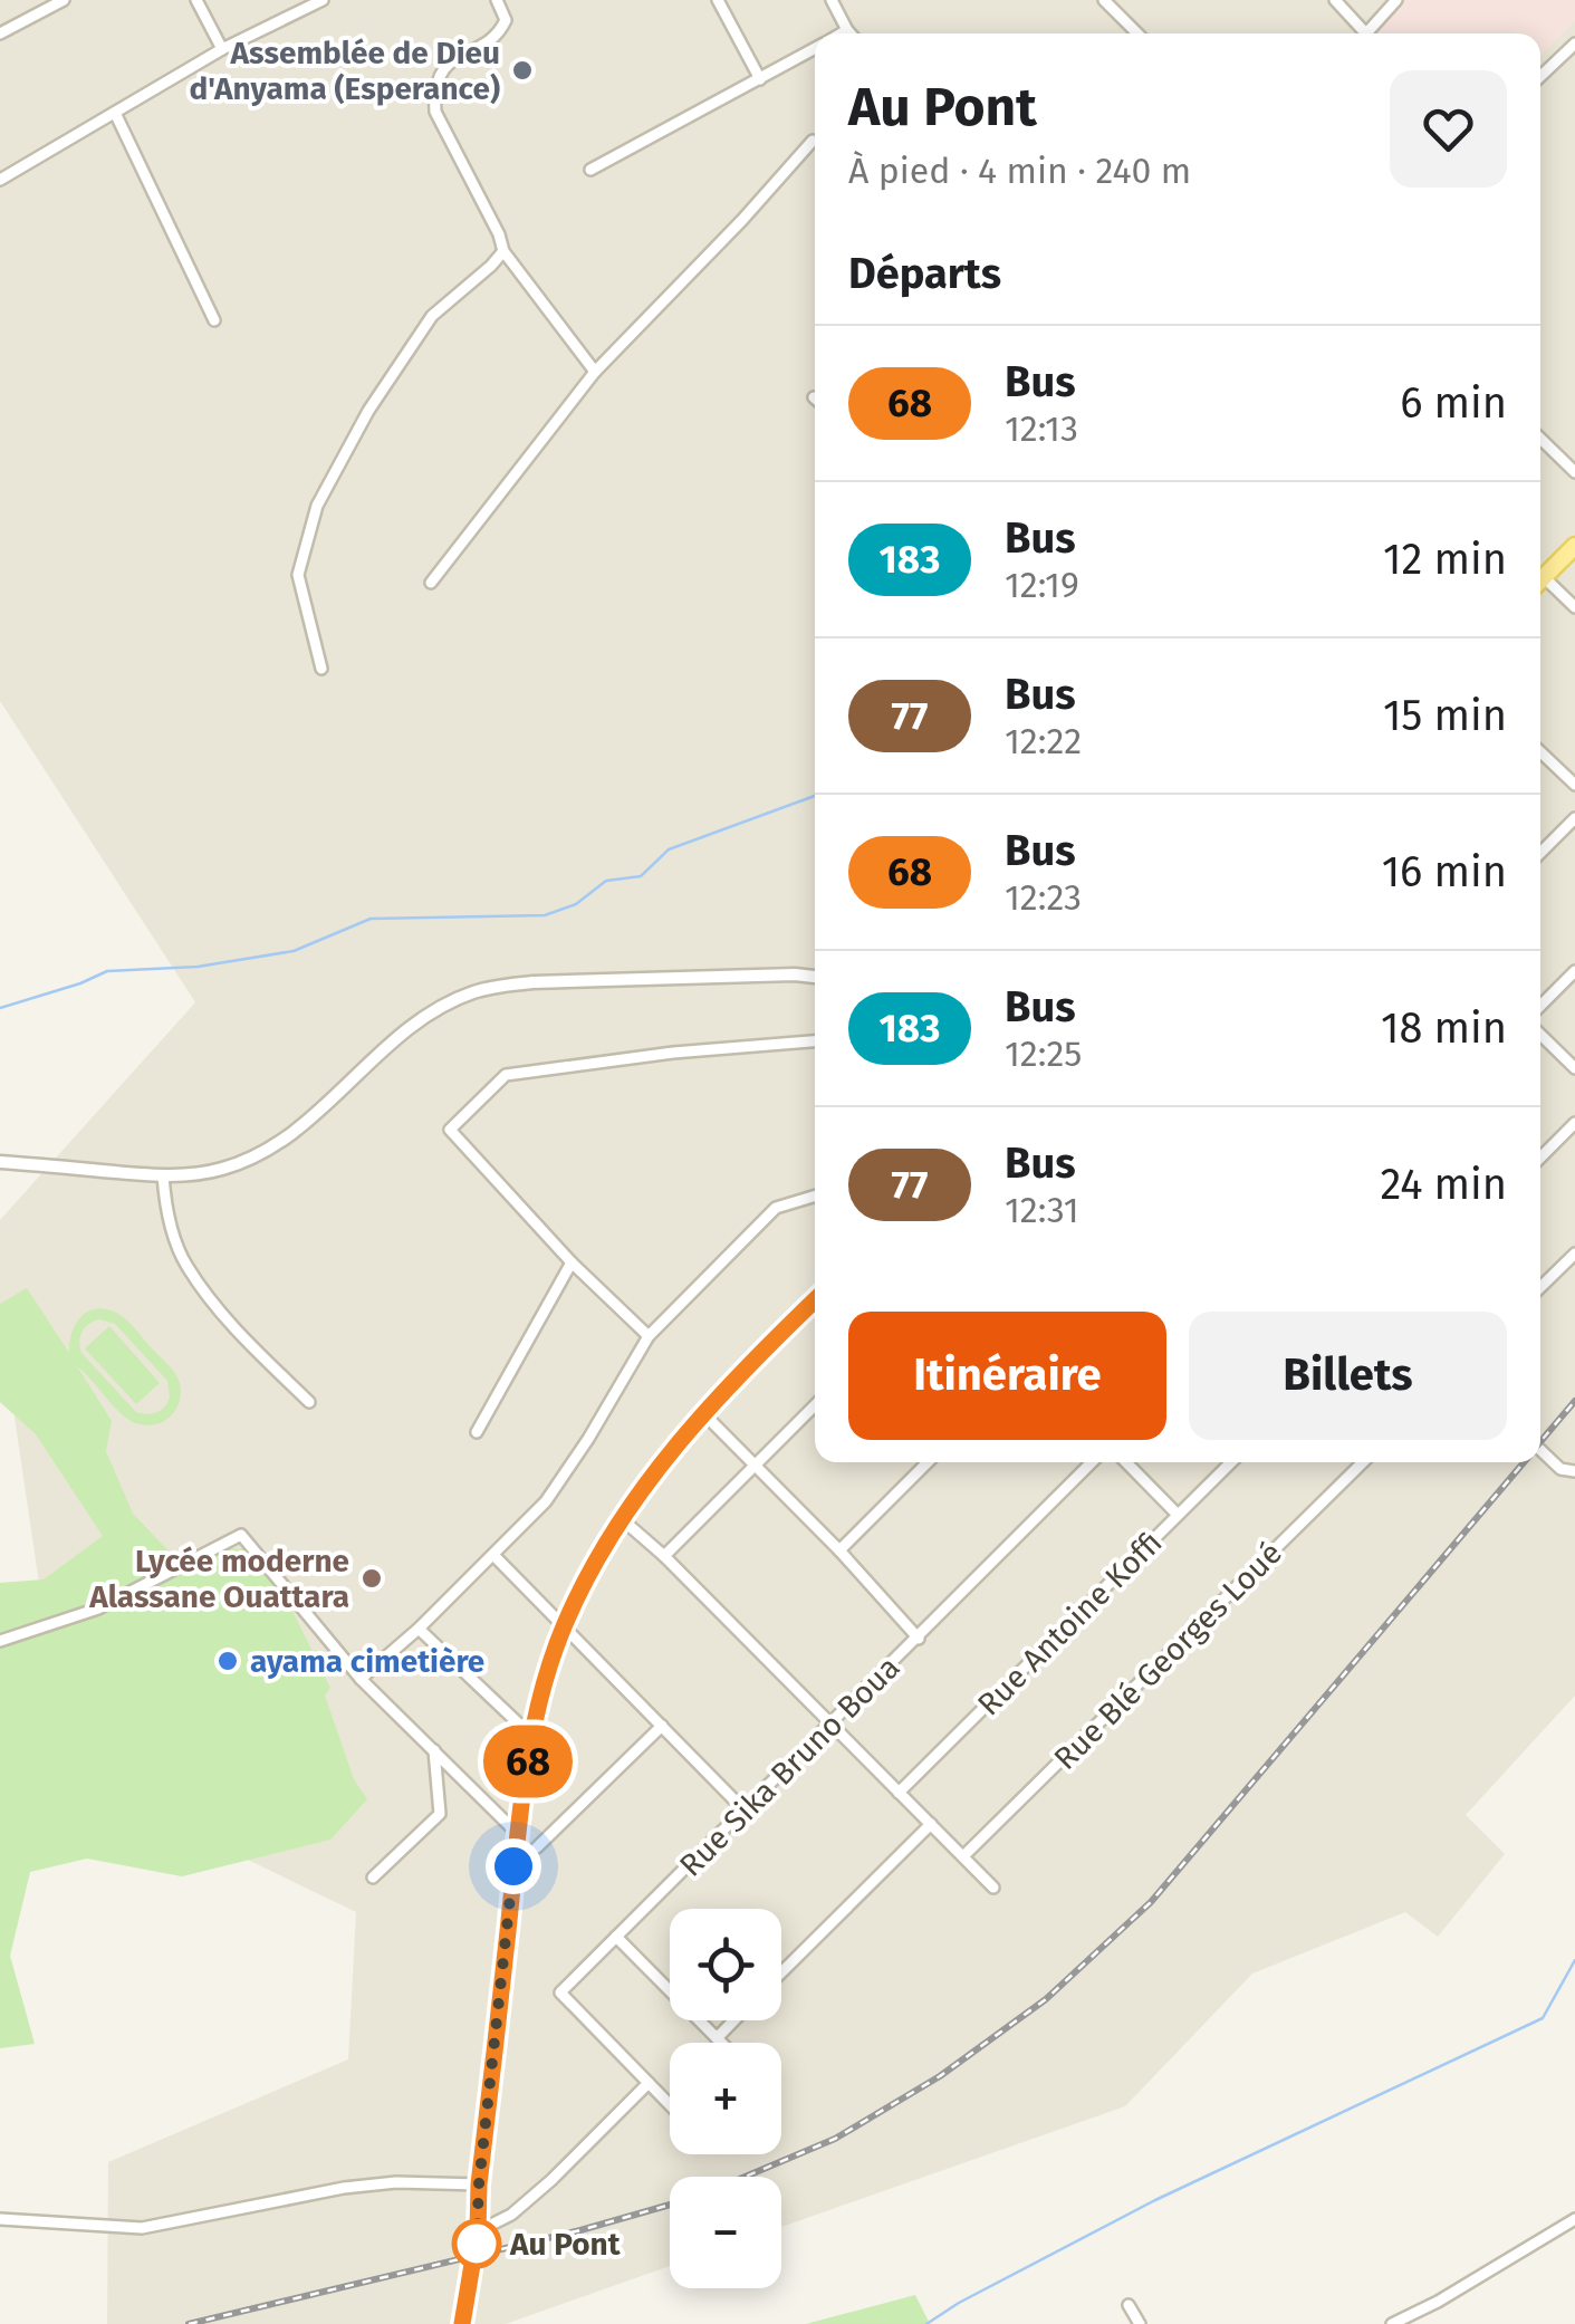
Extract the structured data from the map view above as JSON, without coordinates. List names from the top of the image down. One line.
{"streets":{"street":["Rue Antoine Koffi","Rue Blé Georges Loué","Rue Sika Bruno Boua"]},"places":["Assemblée de Dieu d'Anyama (Esperance)","Lycée moderne Alassane Ouattara","ayama cimetière","Au Pont"],"lines":["bus line 68"],"page":{"on_map":"68","heading":[["Au Pont","À pied · 4 min · 240 m"],"Départs"],"list":[{"mark":"68","name":"Bus","note":"12:13","value":"6 min"},{"mark":"183","name":"Bus","note":"12:19","value":"12 min"},{"mark":"77","name":"Bus","note":"12:22","value":"15 min"},{"mark":"68","name":"Bus","note":"12:23","value":"16 min"},{"mark":"183","name":"Bus","note":"12:25","value":"18 min"},{"mark":"77","name":"Bus","note":"12:31","value":"24 min"}],"buttons":["Itinéraire","Billets"],"map_buttons":["+","−"]}}
